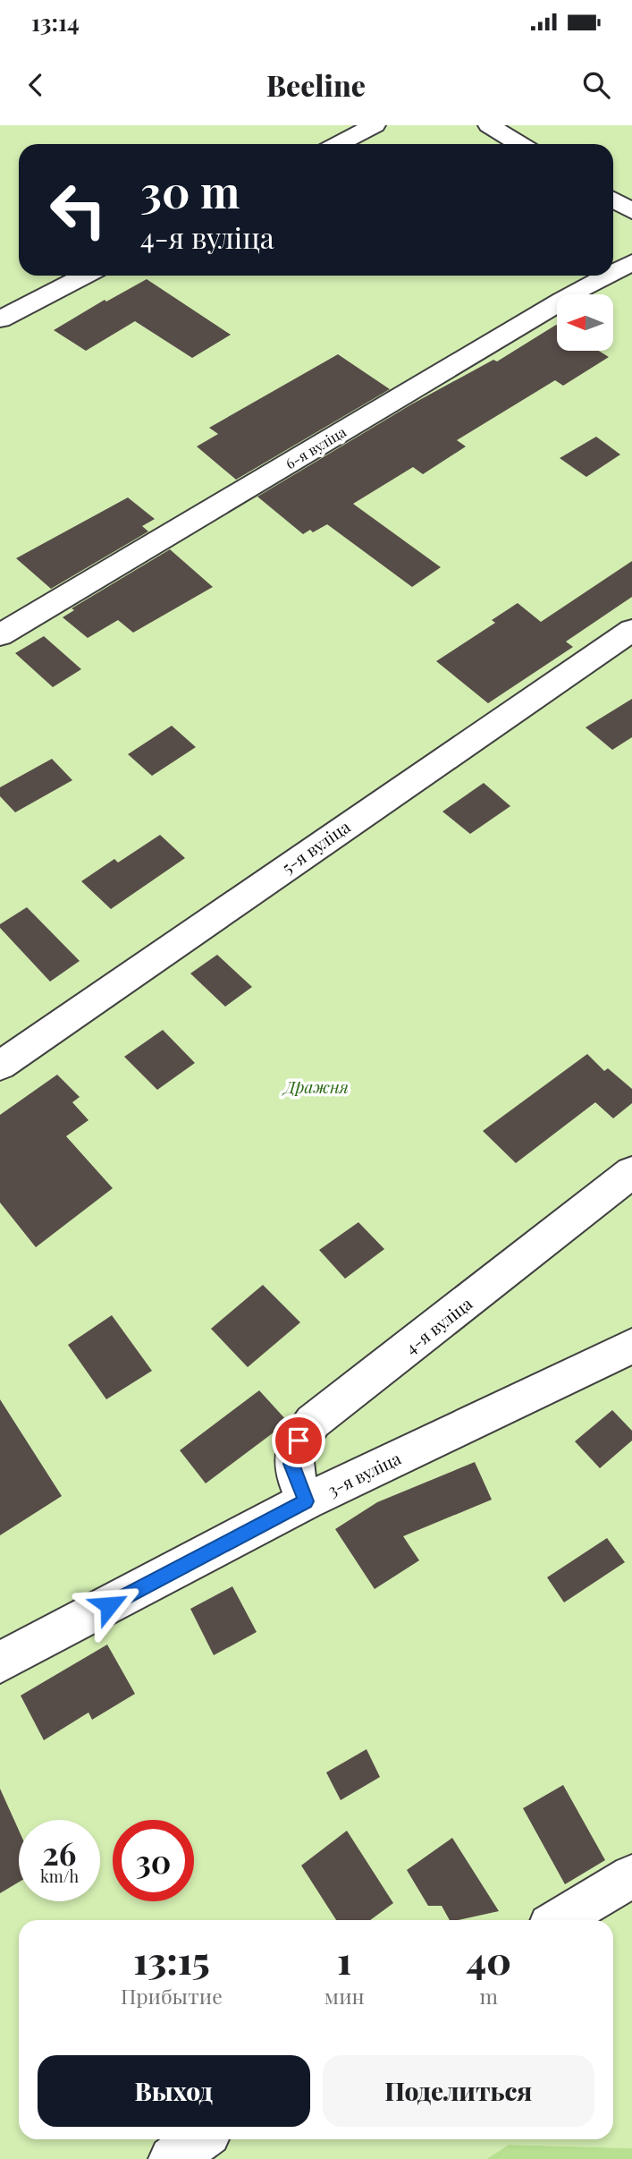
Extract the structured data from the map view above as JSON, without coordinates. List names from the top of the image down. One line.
{"streets":{"street":["6-я вуліца","5-я вуліца","4-я вуліца","3-я вуліца"]},"crossings":[["4-я вуліца","3-я вуліца"]],"parks":["Дражня"],"north":"left","page":{"status":"13:14","header":"Beeline","turn":["30 m","4-я вуліца"],"speed":"26 km/h","limit":"30","eta":["13:15","Прибытие","1","мин","40","m"],"buttons":["Выход","Поделиться"]}}
